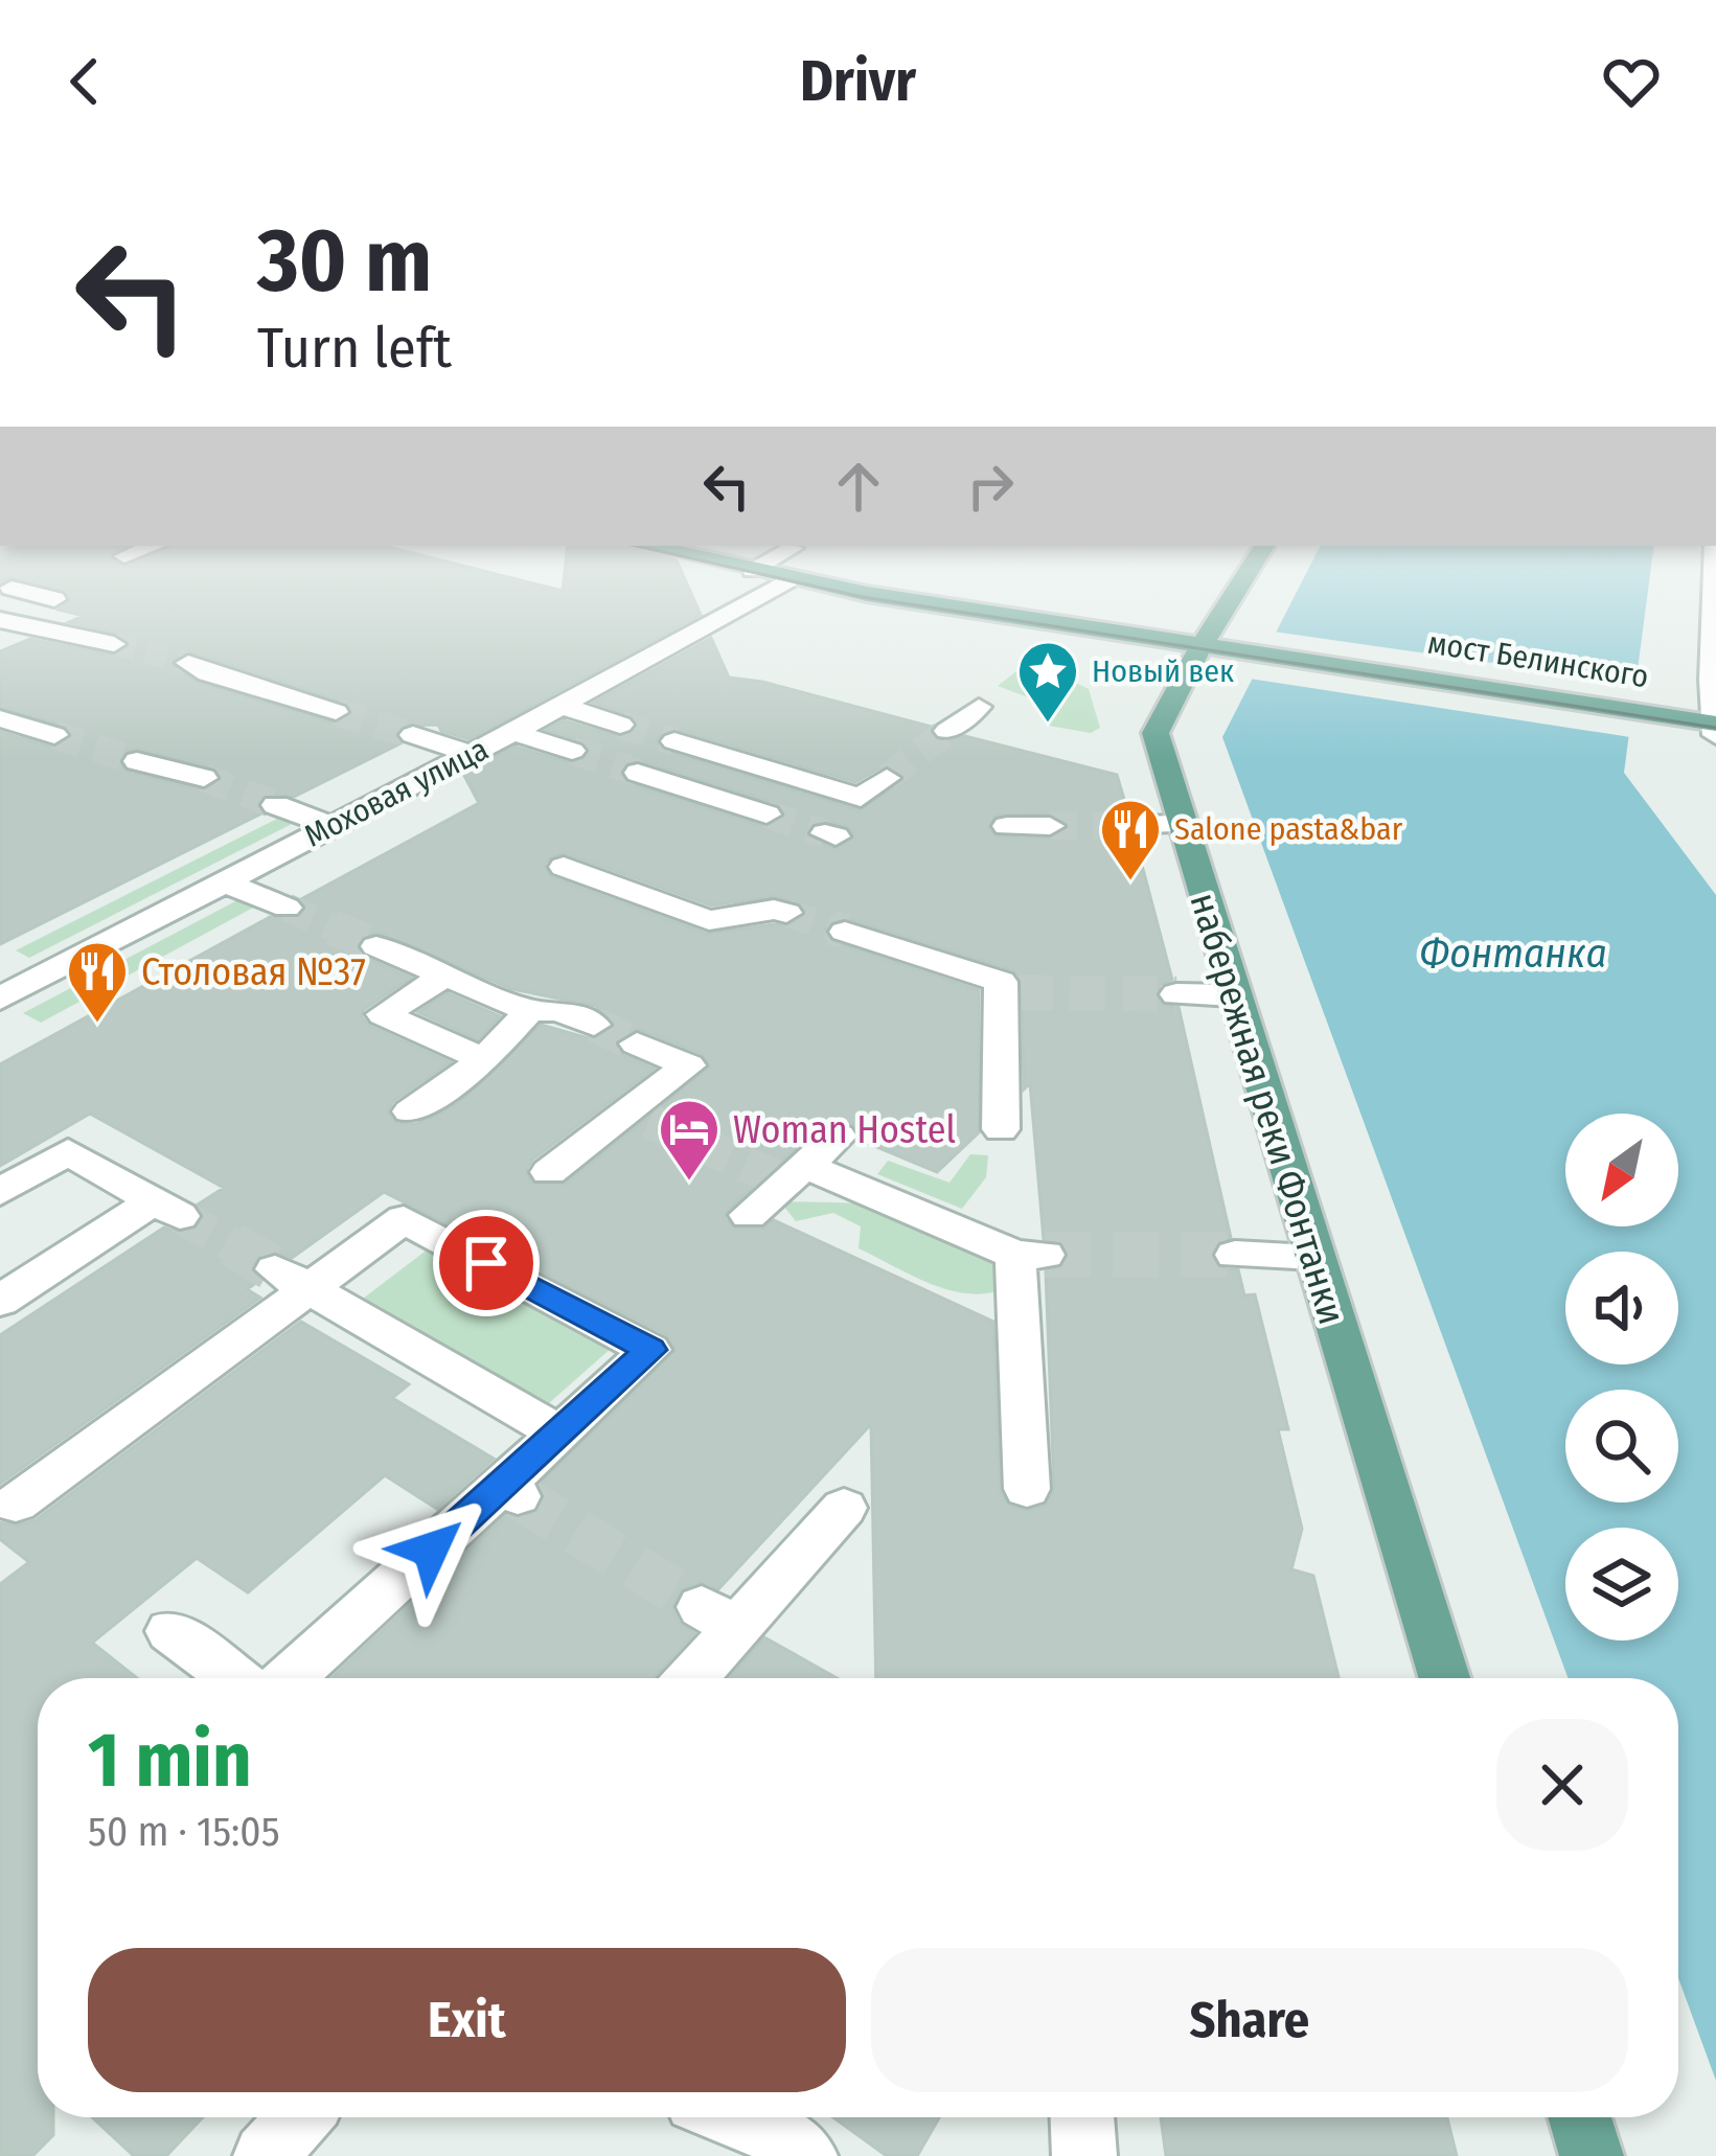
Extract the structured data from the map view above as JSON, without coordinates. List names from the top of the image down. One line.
{"streets":{"main road":["мост Белинского","набережная реки Фонтанки"],"street":["Моховая улица"]},"crossings":[["мост Белинского","Моховая улица"],["мост Белинского","набережная реки Фонтанки"]],"water":["Фонтанка"],"places":{"place":["Новый век"],"restaurant":["Salone pasta&bar","Столовая №37"],"hotel":["Woman Hostel"]},"north":"bottom left","page":{"header":"Drivr","turn":["30 m","Turn left"],"heading":["1 min","50 m · 15:05"],"buttons":["Exit","Share"]}}
